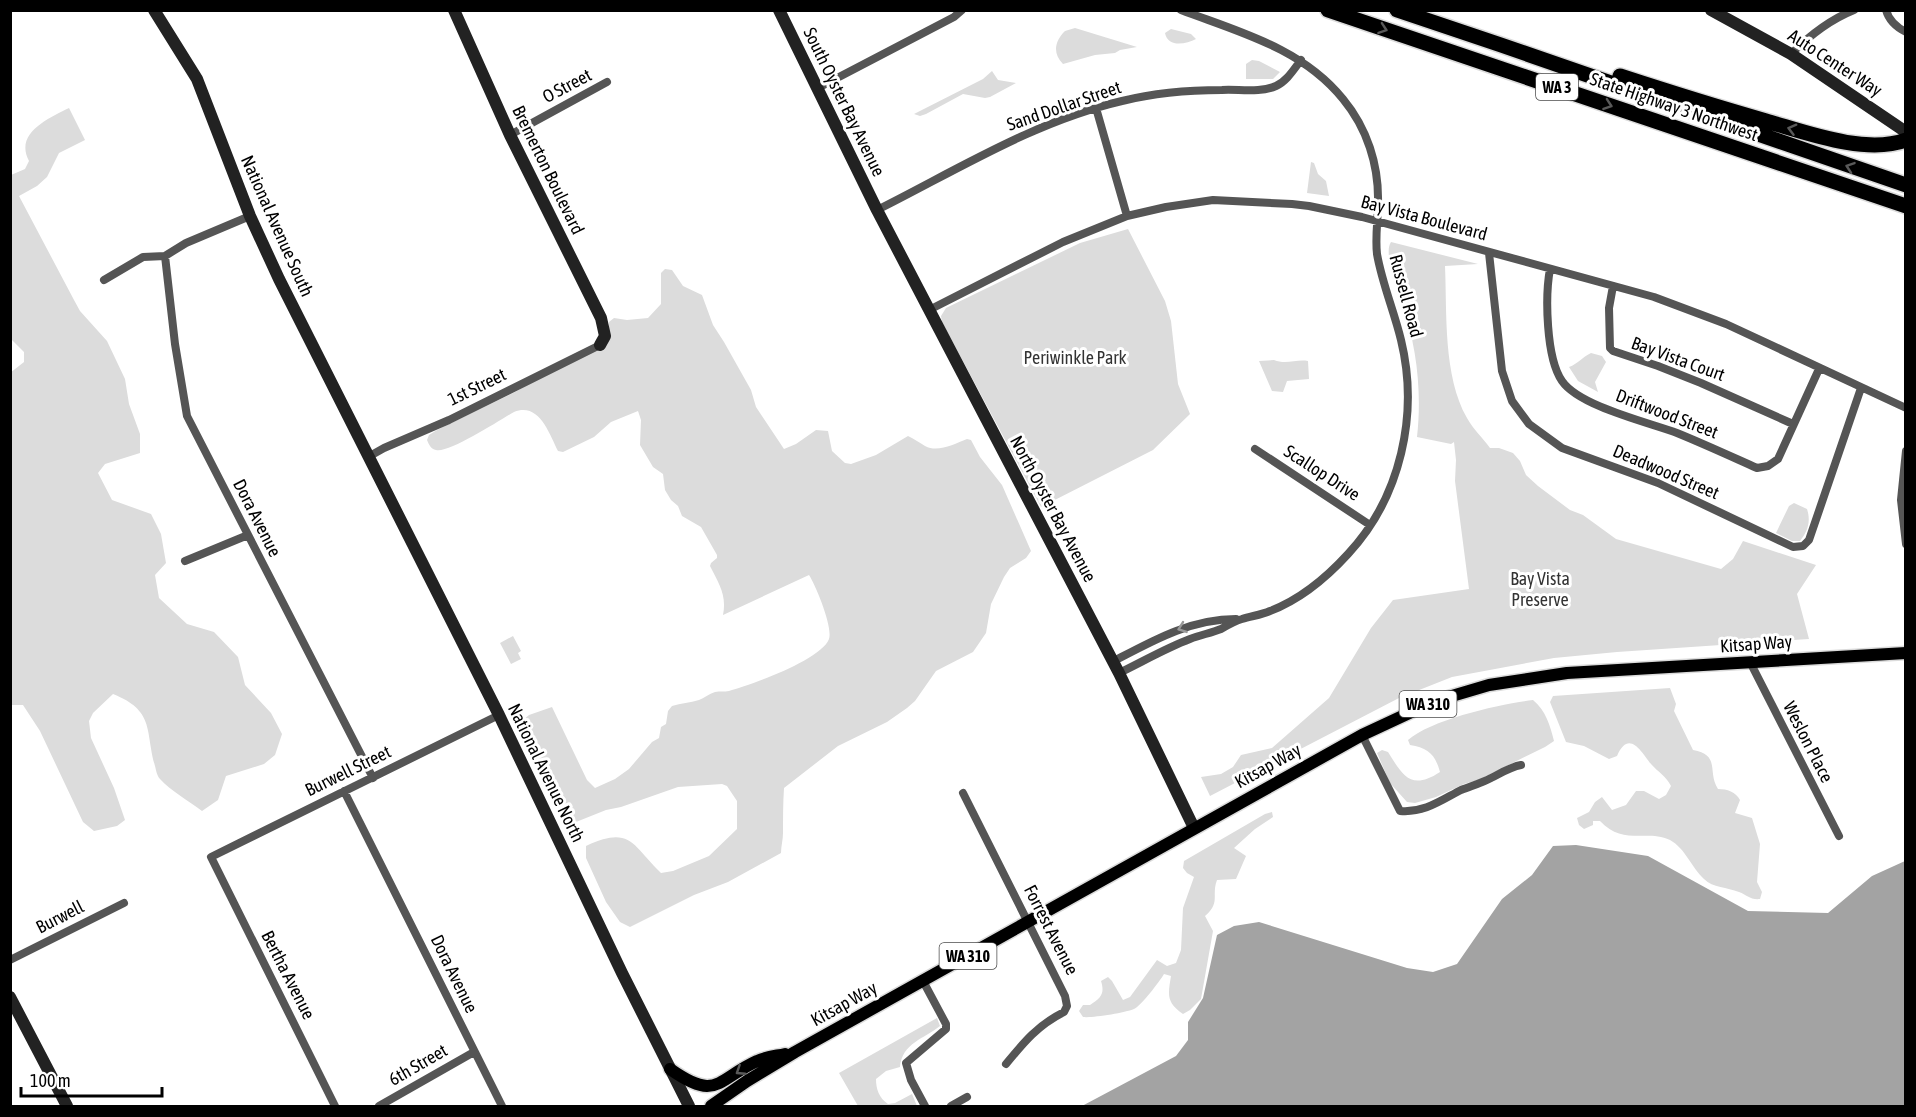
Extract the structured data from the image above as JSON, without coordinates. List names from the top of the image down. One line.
{"streets":{"highway":["WA 3","State Highway 3 Northwest"],"main road":["Kitsap Way","WA 310"],"street":["Auto Center Way","O Street","South Oyster Bay Avenue","Sand Dollar Street","Bremerton Boulevard","Bay Vista Boulevard","National Avenue South","Russell Road","Bay Vista Court","1st Street","Driftwood Street","Deadwood Street","Scallop Drive","North Oyster Bay Avenue","Dora Avenue","Weslon Place","Burwell Street","National Avenue North","Burwell","Forrest Avenue","Bertha Avenue","6th Street"]},"crossings":[["O Street","Bremerton Boulevard"],["South Oyster Bay Avenue","Sand Dollar Street"],["South Oyster Bay Avenue","North Oyster Bay Avenue"],["Sand Dollar Street","Russell Road"],["Sand Dollar Street","North Oyster Bay Avenue"],["Bremerton Boulevard","1st Street"],["Bay Vista Boulevard","Russell Road"],["Bay Vista Boulevard","Bay Vista Court"],["Bay Vista Boulevard","Driftwood Street"],["Bay Vista Boulevard","Deadwood Street"],["Bay Vista Boulevard","North Oyster Bay Avenue"],["National Avenue South","1st Street"],["National Avenue South","National Avenue North"],["Russell Road","Scallop Drive"],["Russell Road","North Oyster Bay Avenue"],["Bay Vista Court","Driftwood Street"],["1st Street","National Avenue North"],["North Oyster Bay Avenue","Kitsap Way"],["Dora Avenue","Burwell Street"],["Dora Avenue","6th Street"],["Kitsap Way","Weslon Place"],["Kitsap Way","Forrest Avenue"],["Burwell Street","National Avenue North"],["Burwell Street","Bertha Avenue"]],"parks":["Periwinkle Park","Bay Vista Preserve"],"scale_bar":"100 m"}
